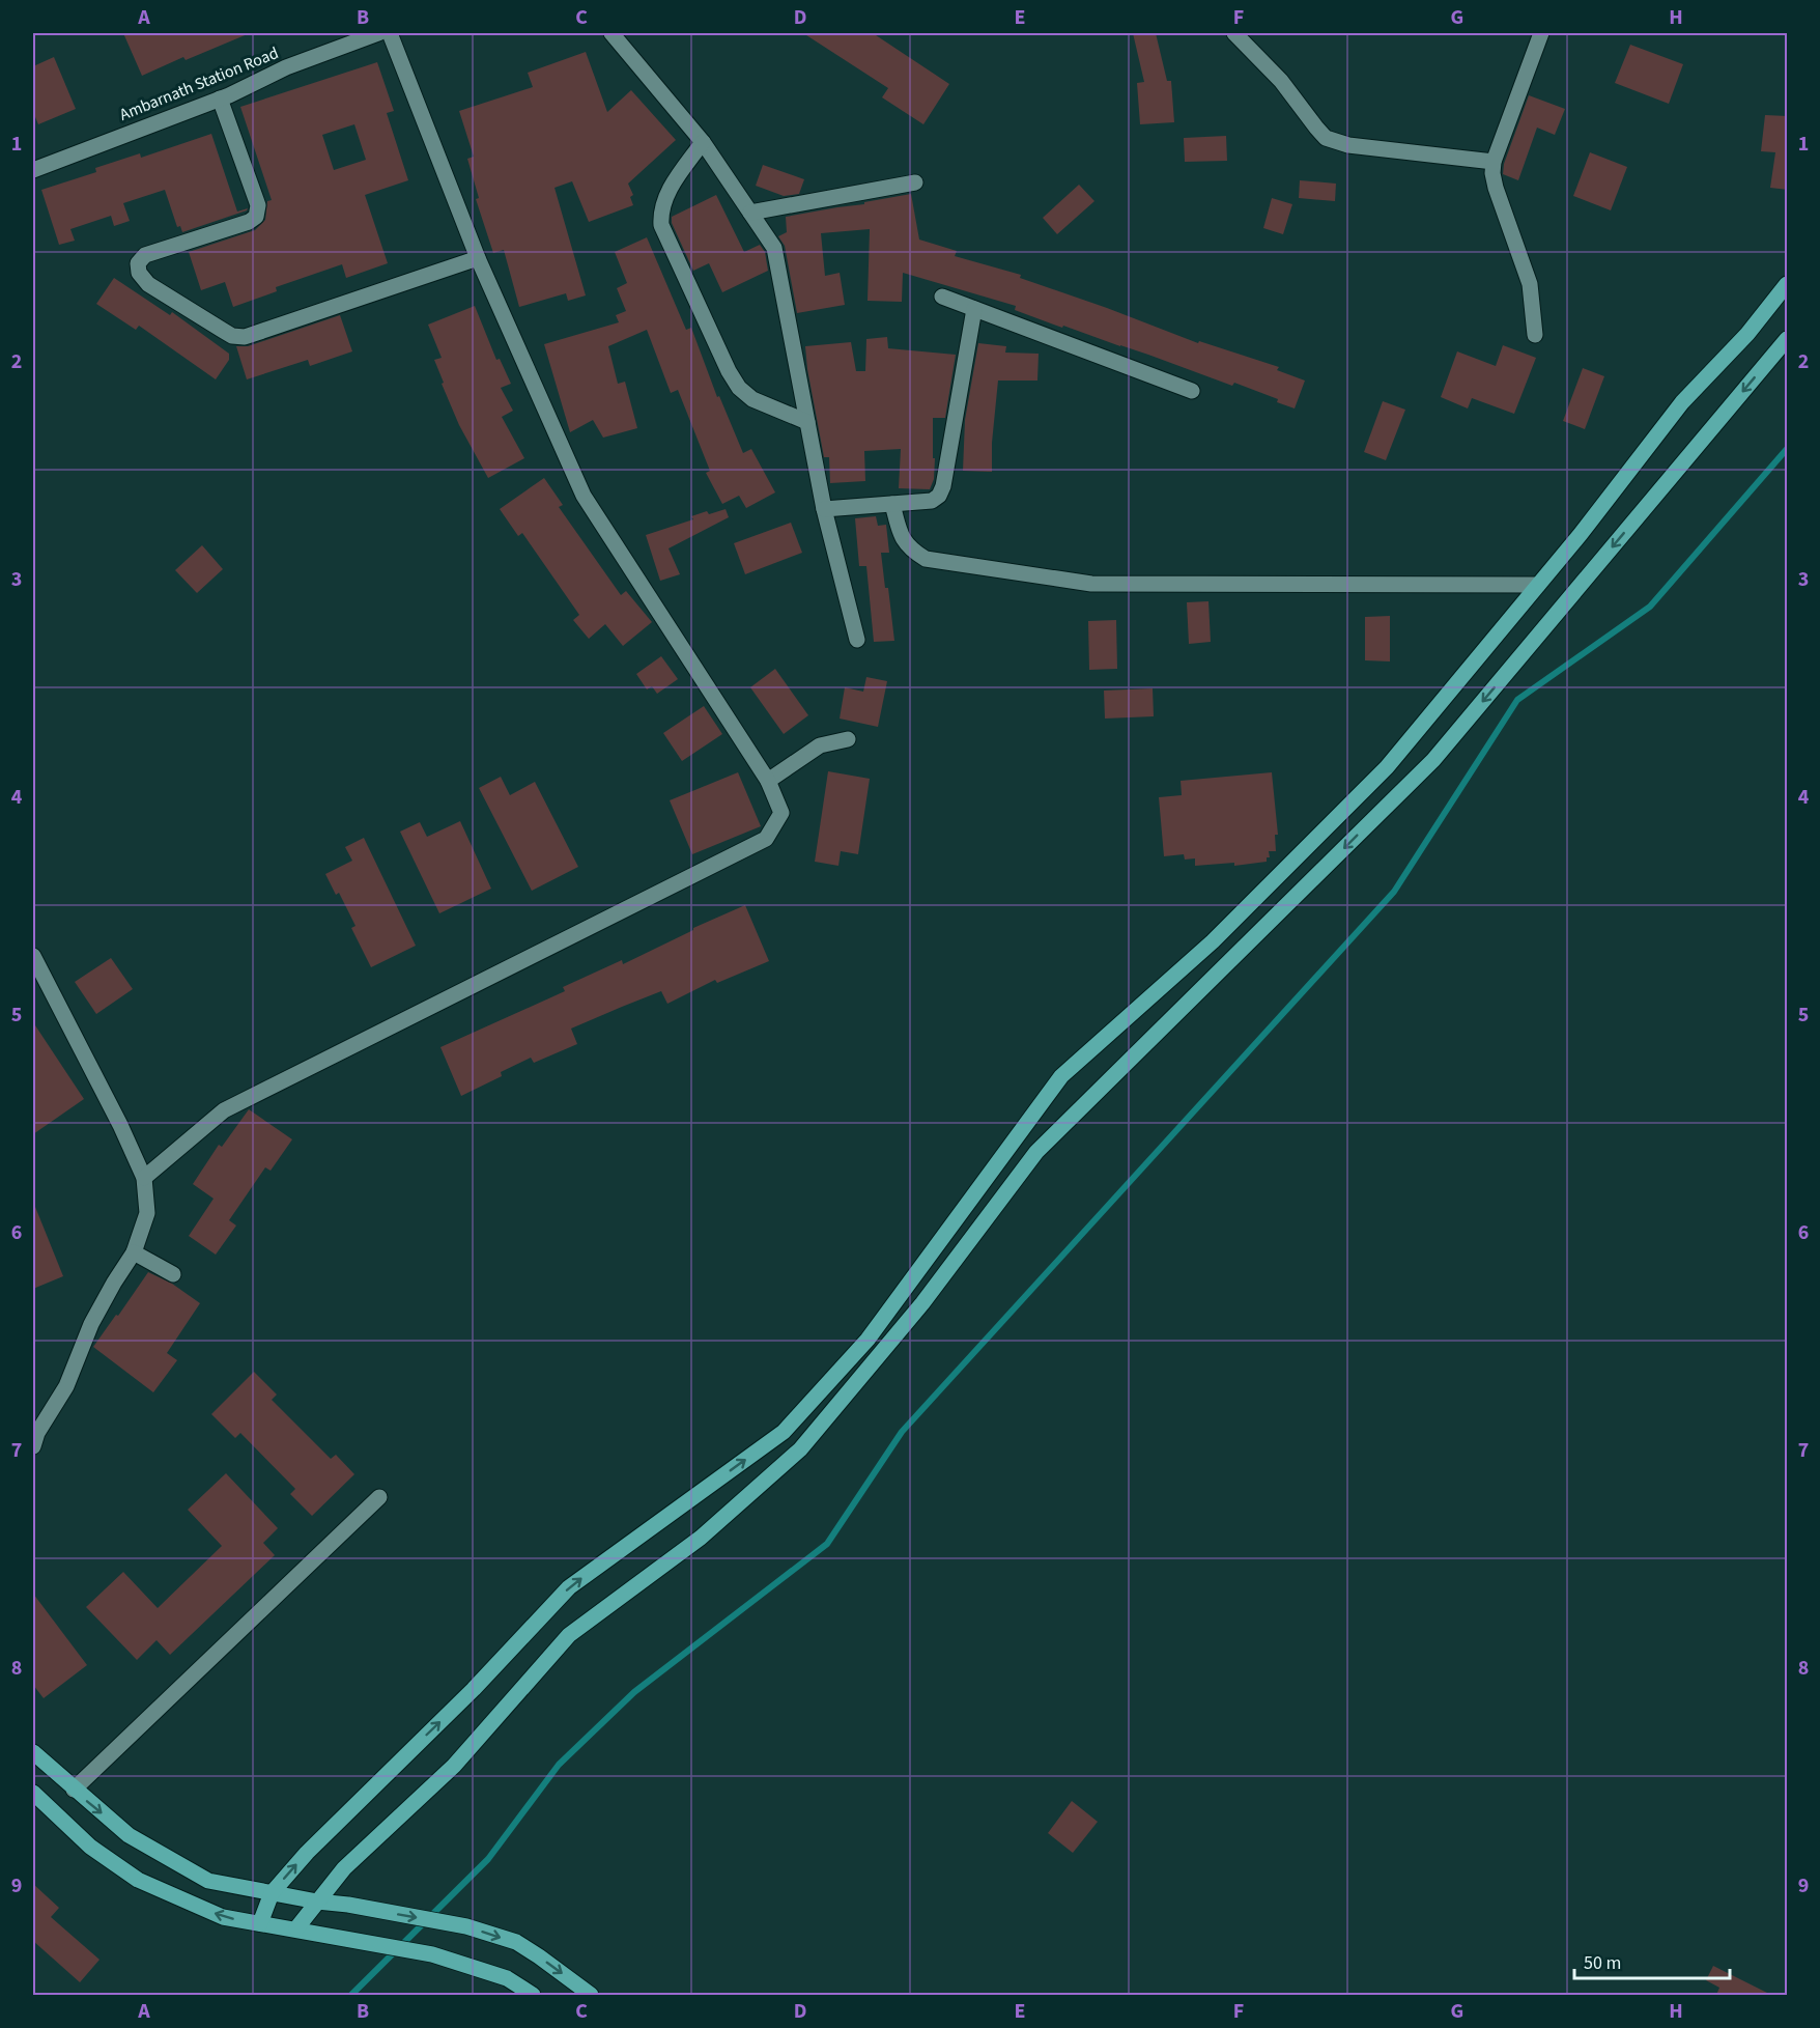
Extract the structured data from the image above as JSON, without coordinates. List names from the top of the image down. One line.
{"streets":{"street":["Ambarnath Station Road"]},"scale_bar":"50 m","grid":{"columns":["A","B","C","D","E","F","G","H"],"rows":["1","2","3","4","5","6","7","8","9"]}}
